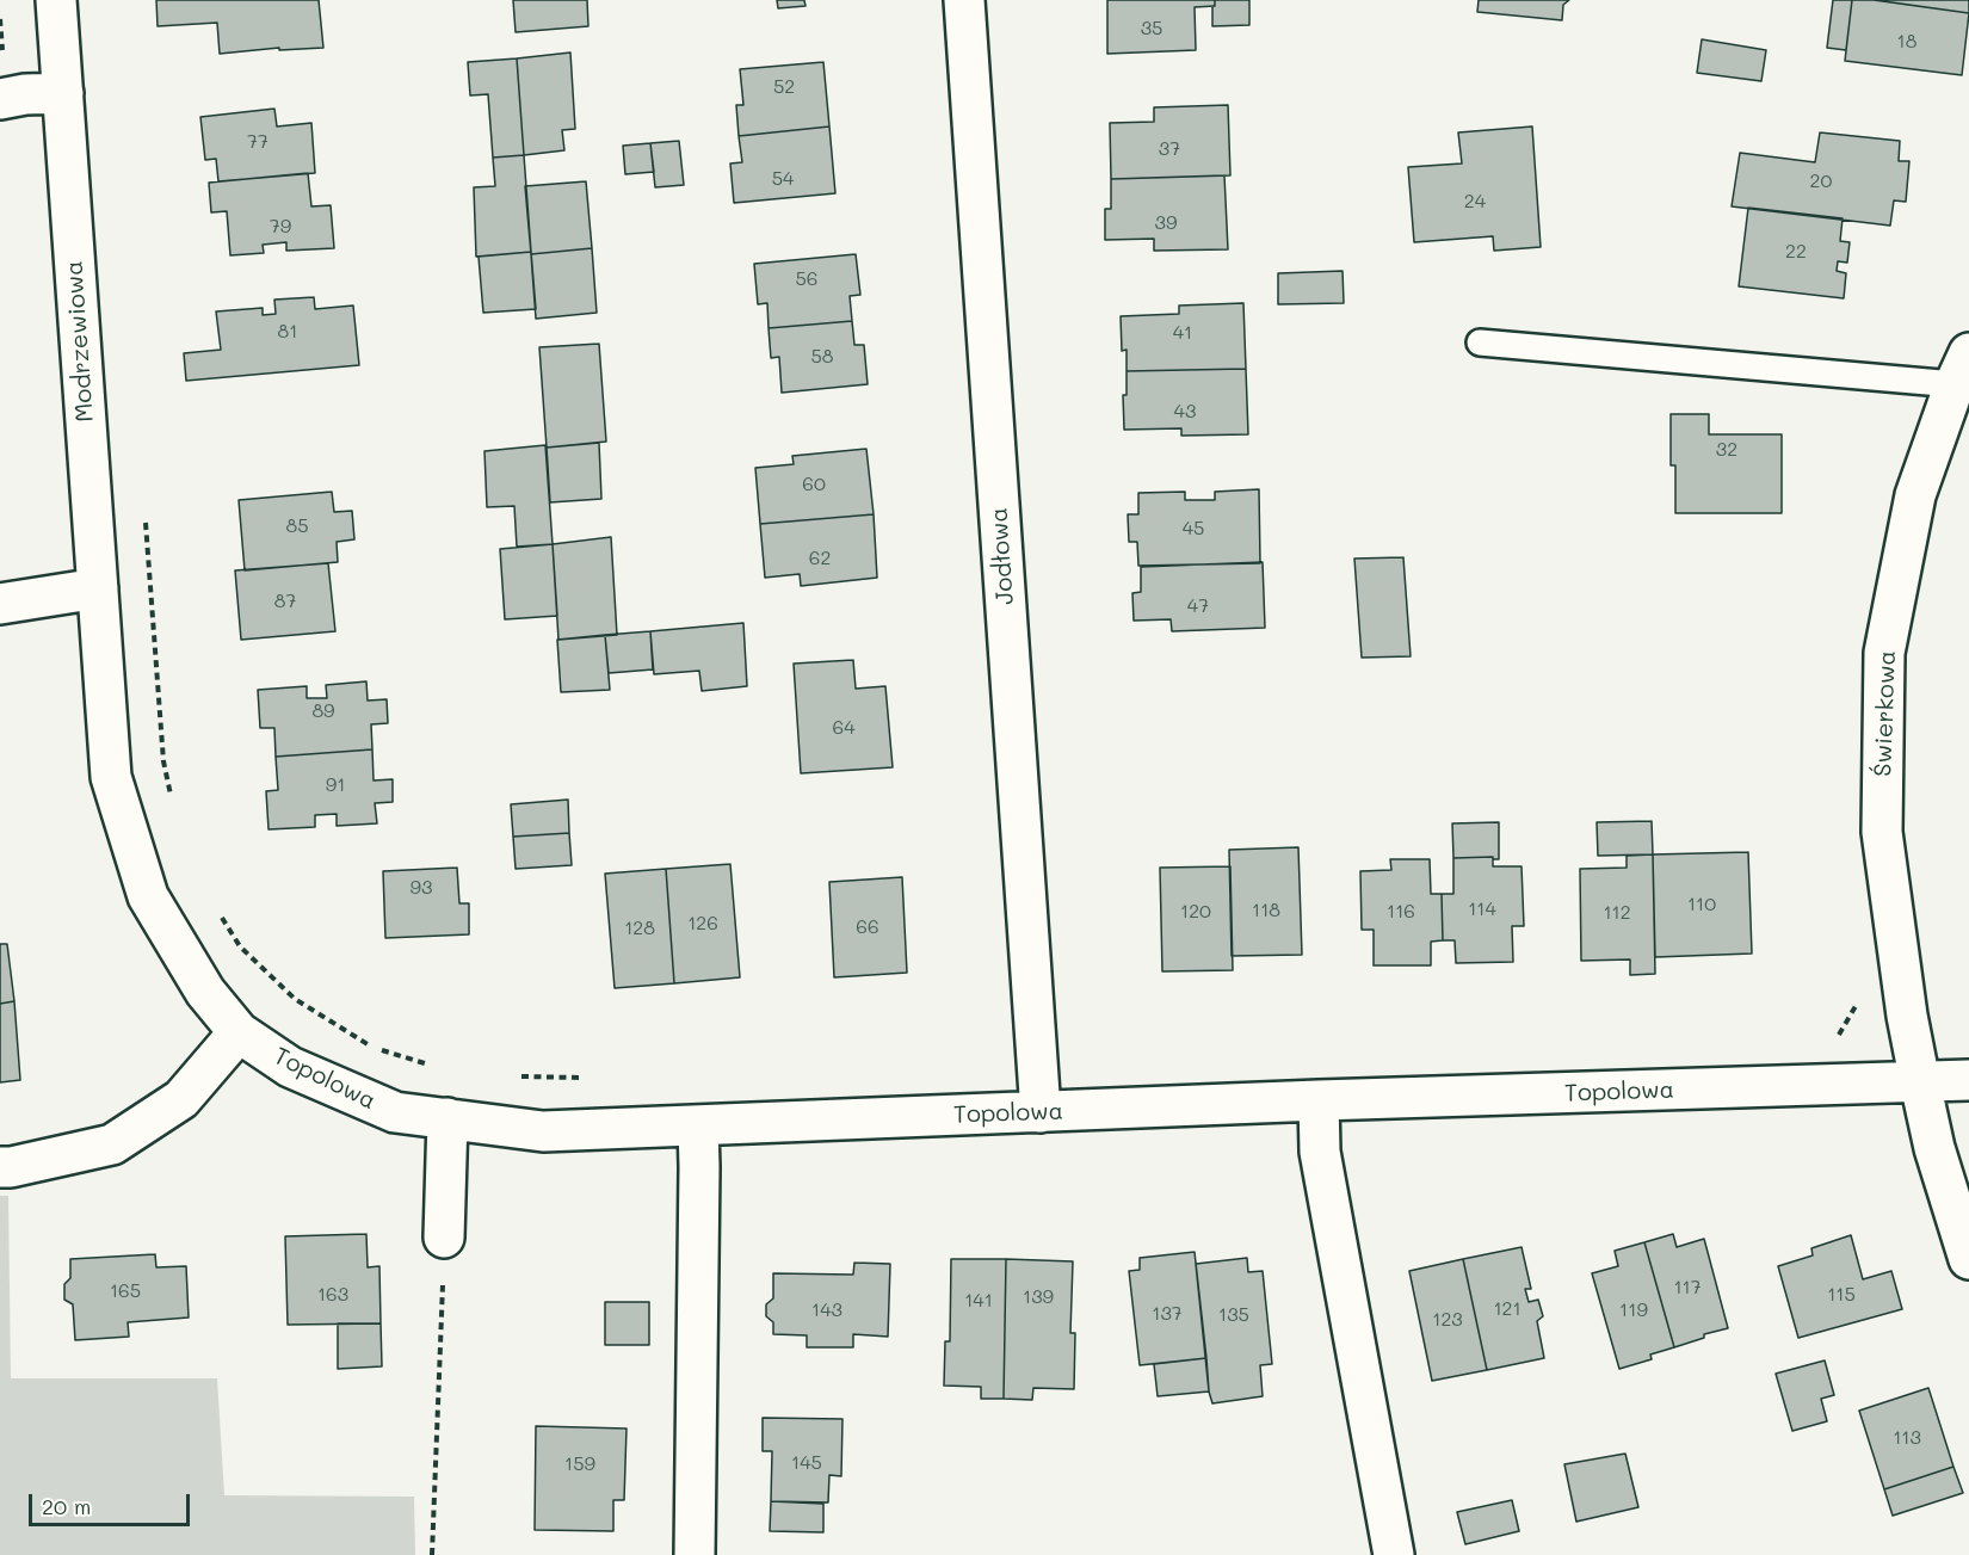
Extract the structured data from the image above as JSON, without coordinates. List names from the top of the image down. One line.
{"streets":{"street":["Modrzewiowa","Jodłowa","Świerkowa","Topolowa"]},"crossings":[["Modrzewiowa","Topolowa"],["Jodłowa","Topolowa"],["Świerkowa","Topolowa"]],"house_numbers":["35","18","52","77","37","54","20","24","39","79","22","56","81","41","58","43","32","60","85","45","62","87","47","89","64","91","93","110","114","118","120","116","112","126","66","128","117","165","163","115","139","141","121","143","119","137","135","123","113","145","159"],"scale_bar":"20 m"}
